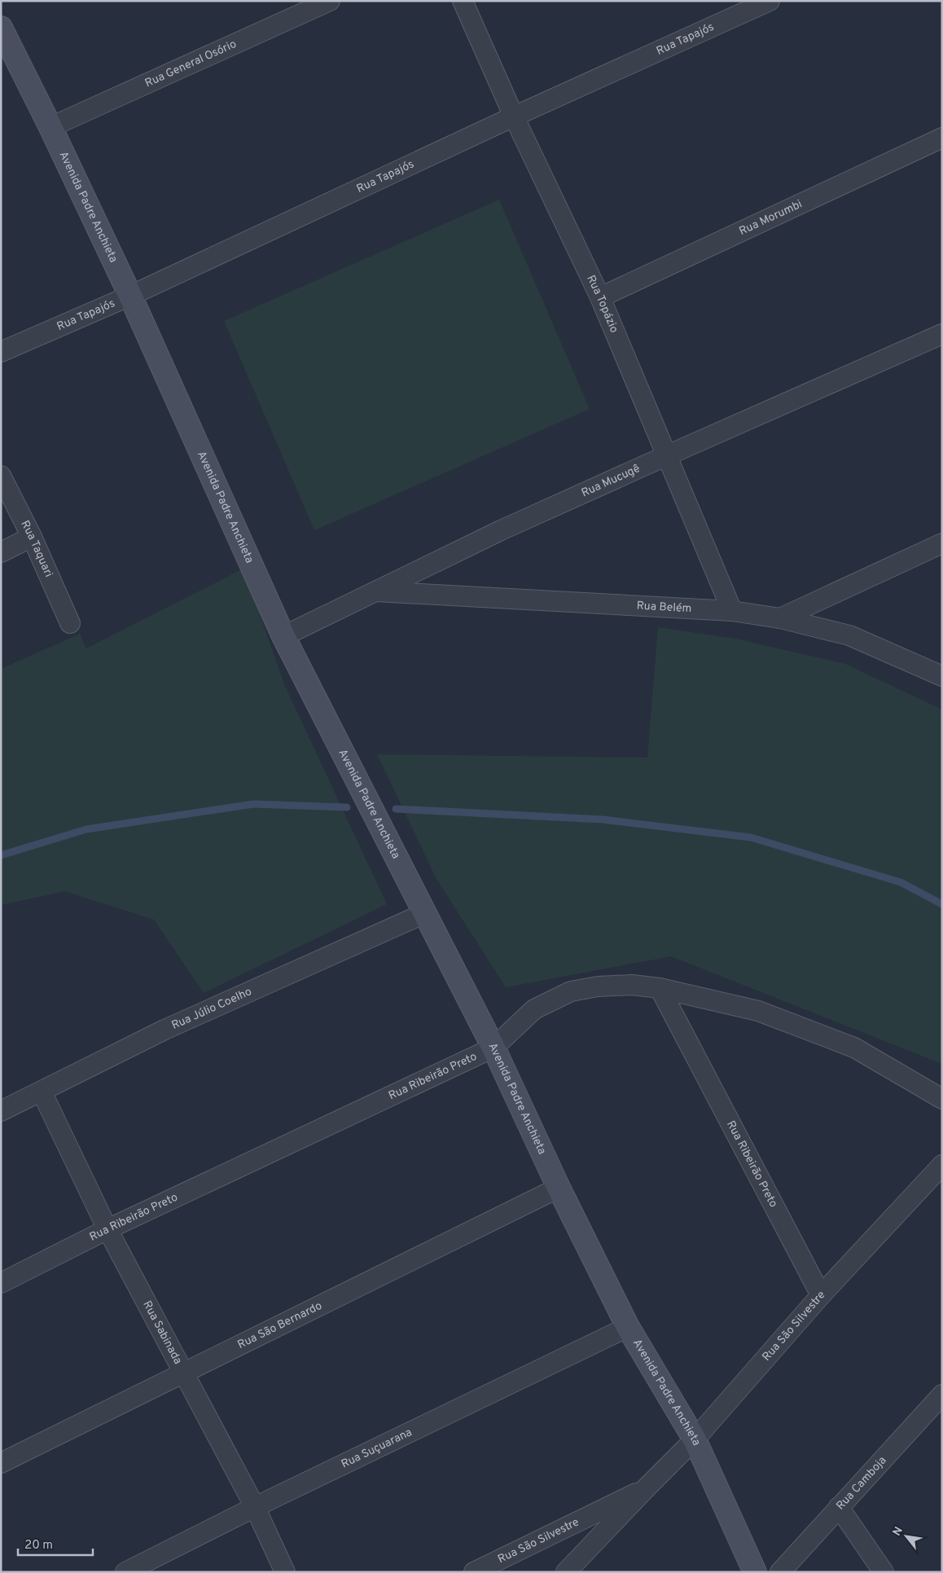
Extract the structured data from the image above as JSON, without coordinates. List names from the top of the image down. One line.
{"streets":{"street":["Rua Tapajós","Rua General Osório","Avenida Padre Anchieta","Rua Morumbi","Rua Topázio","Rua Mucugê","Rua Taquari","Rua Belém","Rua Júlio Coelho","Rua Ribeirão Preto","Rua São Bernardo","Rua São Silvestre","Rua Sabinada","Rua Suçuarana","Rua Camboja"]},"crossings":[["Rua Tapajós","Avenida Padre Anchieta"],["Rua Tapajós","Rua Topázio"],["Rua General Osório","Avenida Padre Anchieta"],["Avenida Padre Anchieta","Rua Mucugê"],["Avenida Padre Anchieta","Rua Júlio Coelho"],["Avenida Padre Anchieta","Rua Ribeirão Preto"],["Avenida Padre Anchieta","Rua São Bernardo"],["Avenida Padre Anchieta","Rua São Silvestre"],["Avenida Padre Anchieta","Rua Suçuarana"],["Rua Morumbi","Rua Topázio"],["Rua Topázio","Rua Mucugê"],["Rua Topázio","Rua Belém"],["Rua Mucugê","Rua Belém"],["Rua Júlio Coelho","Rua Sabinada"],["Rua Ribeirão Preto","Rua São Silvestre"],["Rua Ribeirão Preto","Rua Sabinada"],["Rua São Bernardo","Rua Sabinada"],["Rua Sabinada","Rua Suçuarana"]],"scale_bar":"20 m","north":"top left"}
